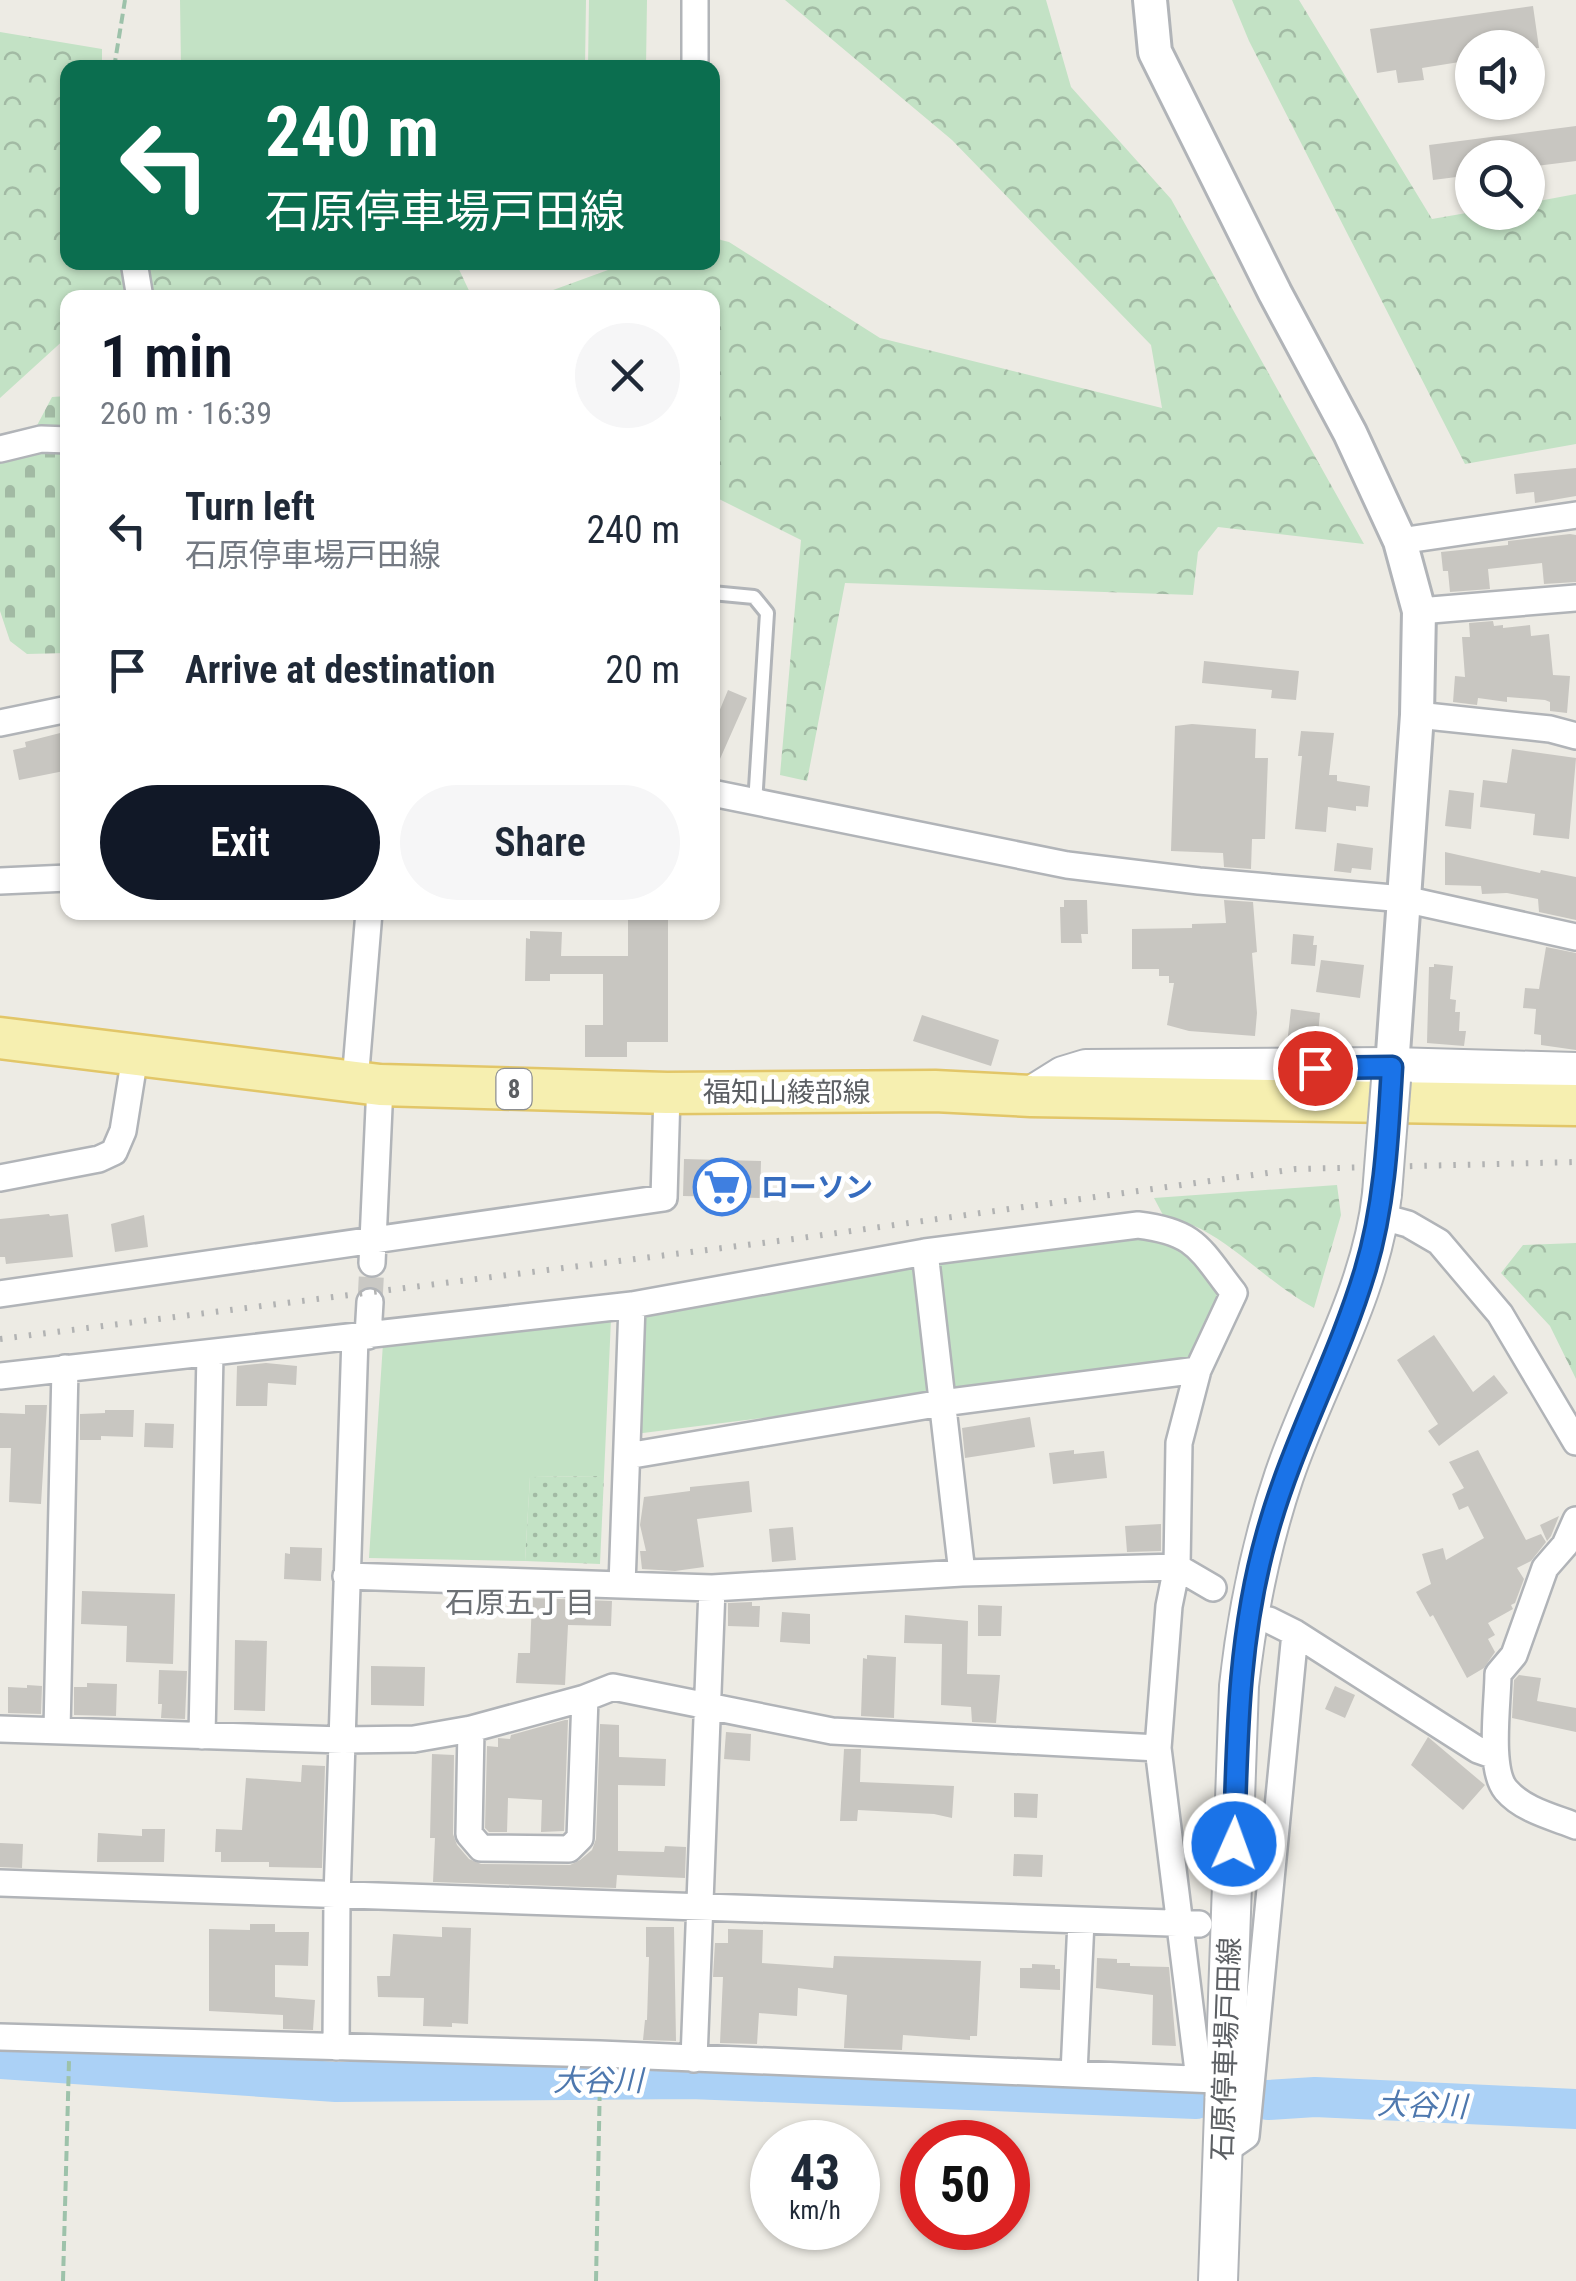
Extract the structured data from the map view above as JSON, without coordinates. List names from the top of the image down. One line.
{"streets":{"main road":["8","福知山綾部線","石原停車場戸田線"]},"districts":["石原五丁目"],"water":["大谷川"],"places":{"supermarket":["ローソン"]},"page":{"turn":["240 m","石原停車場戸田線"],"heading":["1 min","260 m · 16:39"],"list":[{"name":"Turn left","note":"石原停車場戸田線","value":"240 m"},{"name":"Arrive at destination","value":"20 m"}],"buttons":["Exit","Share"],"speed":"43 km/h","limit":"50"}}
